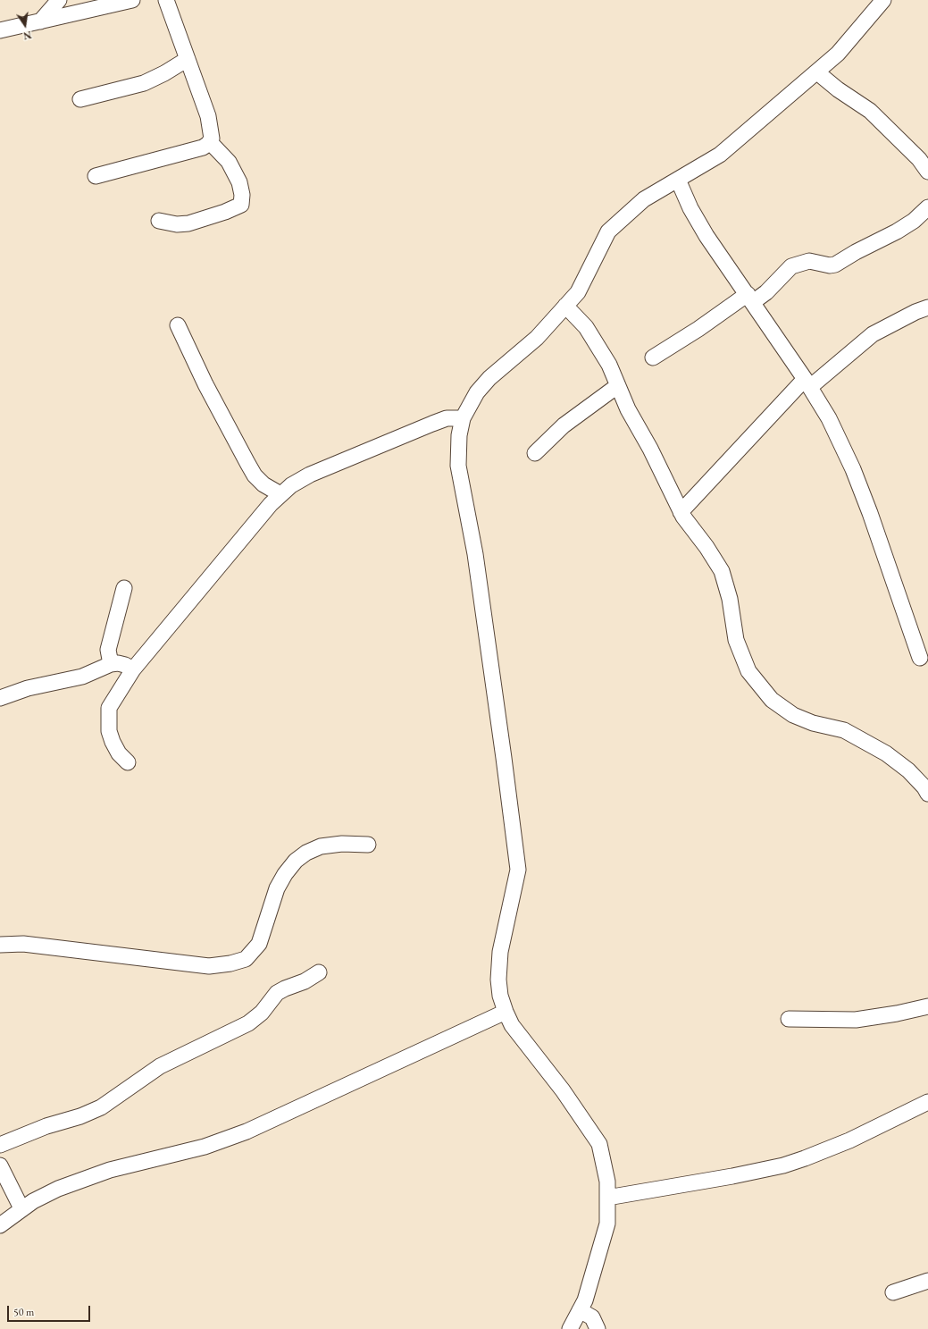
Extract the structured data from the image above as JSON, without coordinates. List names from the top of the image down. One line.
{"scale_bar":"50 m","north":"bottom"}
